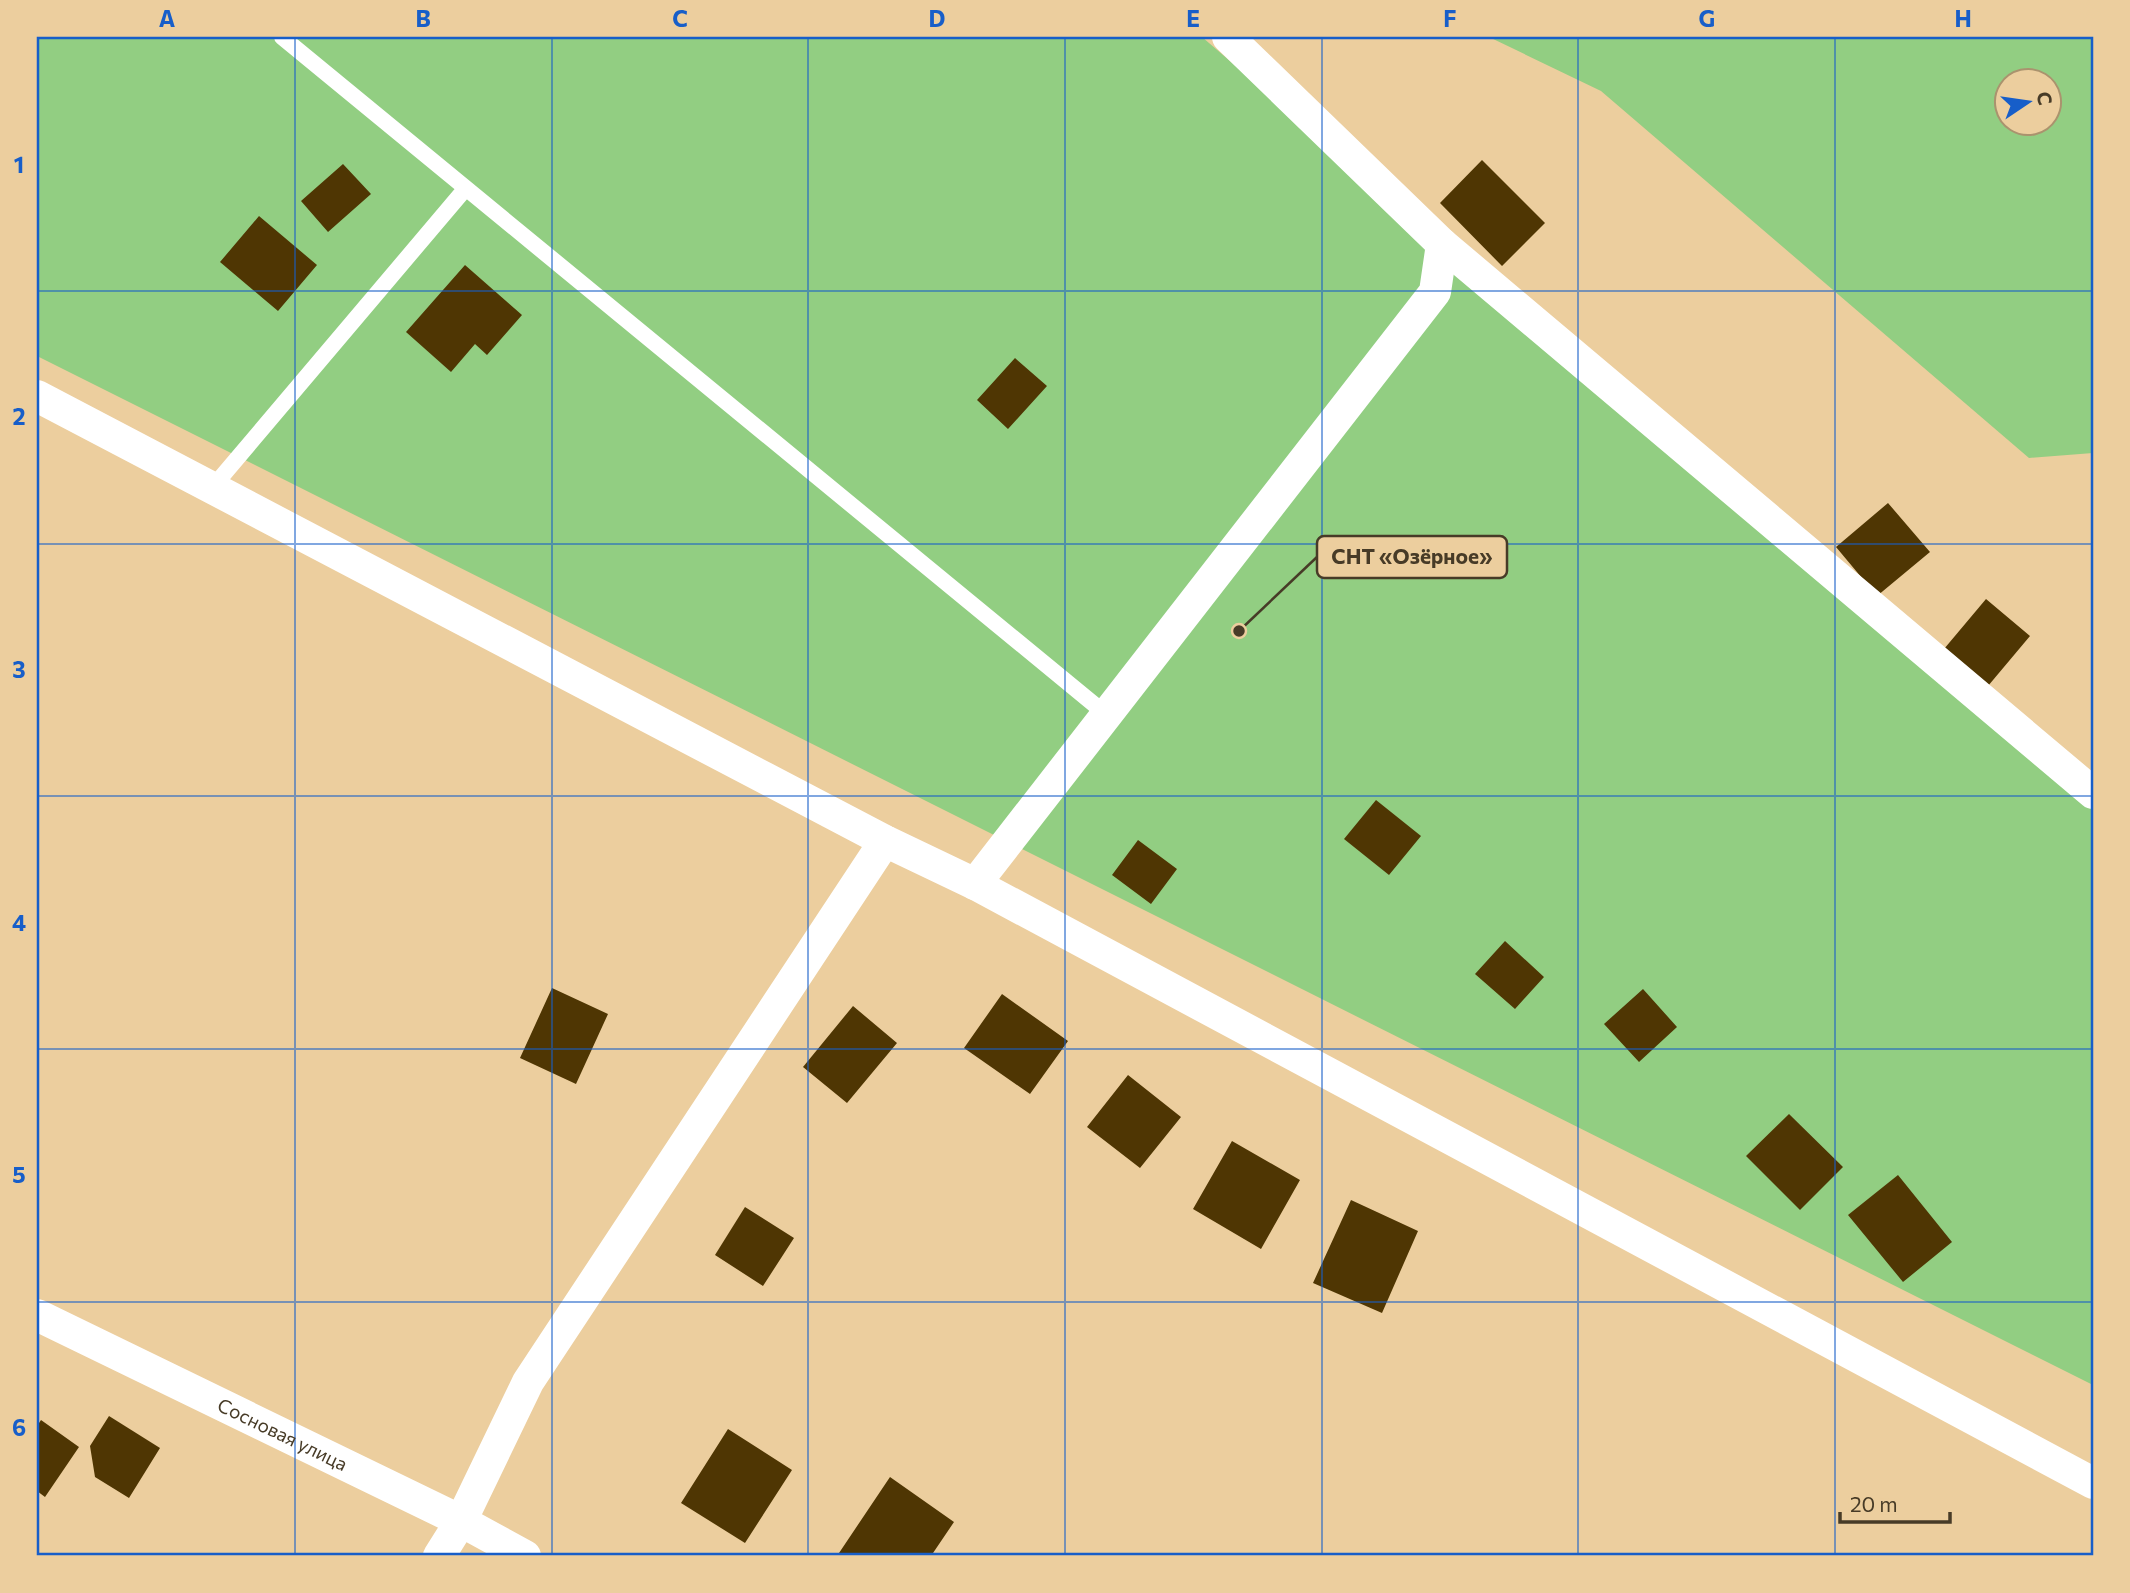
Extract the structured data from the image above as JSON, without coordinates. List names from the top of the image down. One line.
{"streets":{"street":["Сосновая улица"]},"places":["СНТ «Озёрное»"],"scale_bar":"20 m","north":"right","grid":{"columns":["A","B","C","D","E","F","G","H"],"rows":["1","2","3","4","5","6"]}}
